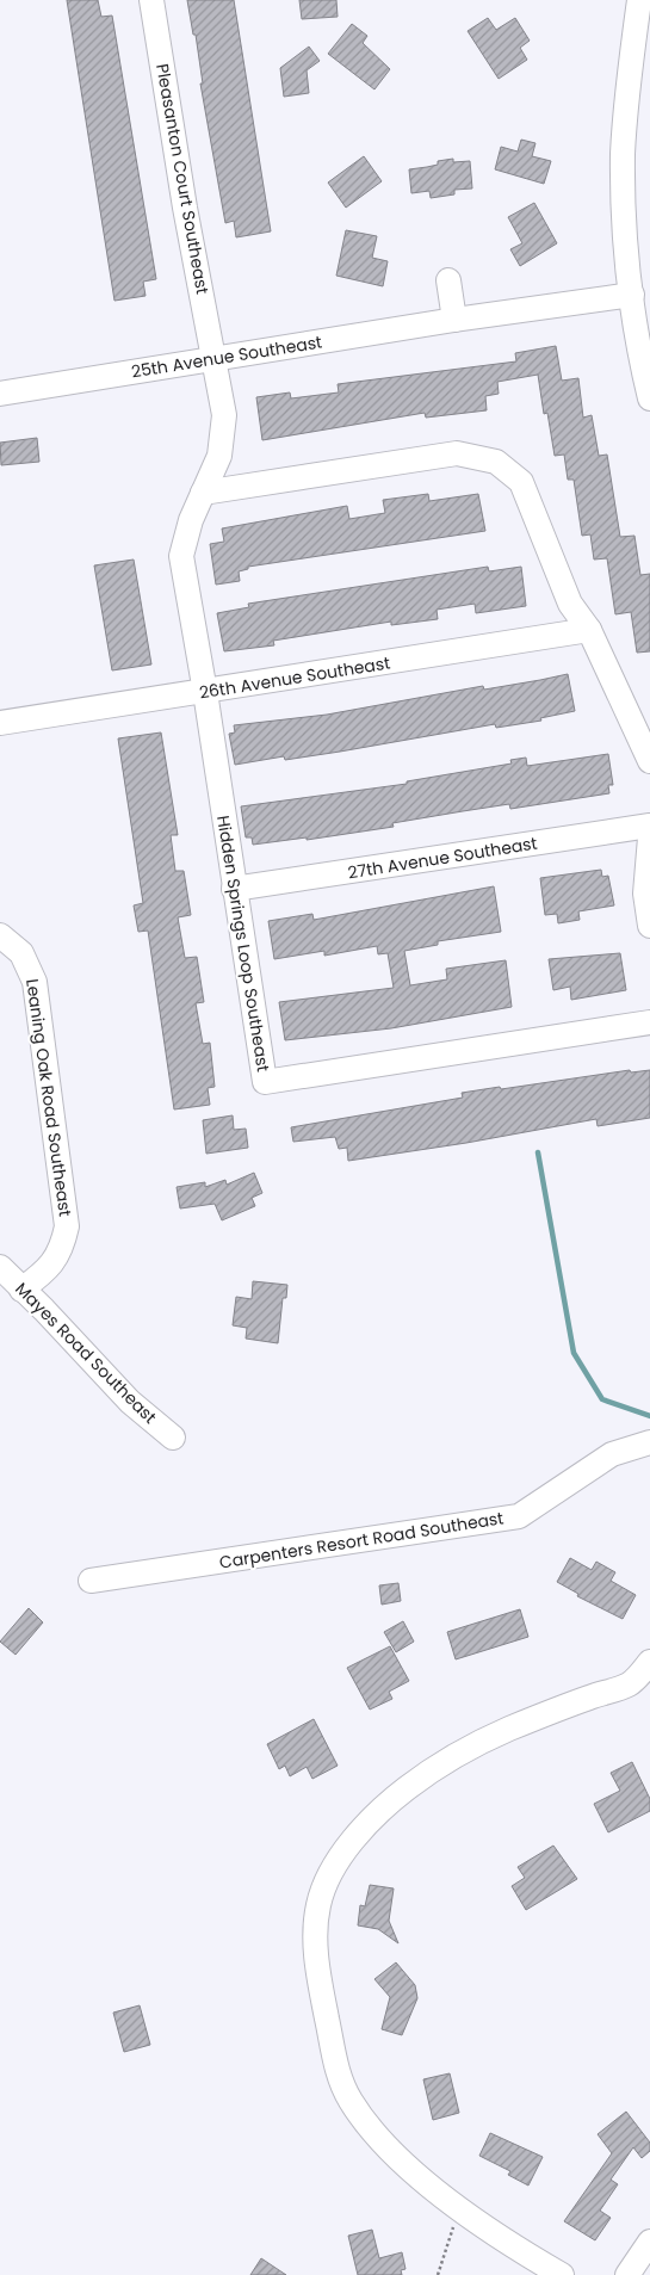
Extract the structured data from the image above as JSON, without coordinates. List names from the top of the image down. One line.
{"streets":{"street":["Pleasanton Court Southeast","25th Avenue Southeast","26th Avenue Southeast","27th Avenue Southeast","Hidden Springs Loop Southeast","Leaning Oak Road Southeast","Mayes Road Southeast","Carpenters Resort Road Southeast"]},"crossings":[["Pleasanton Court Southeast","25th Avenue Southeast"],["Pleasanton Court Southeast","Hidden Springs Loop Southeast"],["25th Avenue Southeast","Hidden Springs Loop Southeast"],["26th Avenue Southeast","Hidden Springs Loop Southeast"],["27th Avenue Southeast","Hidden Springs Loop Southeast"],["Leaning Oak Road Southeast","Mayes Road Southeast"]]}
